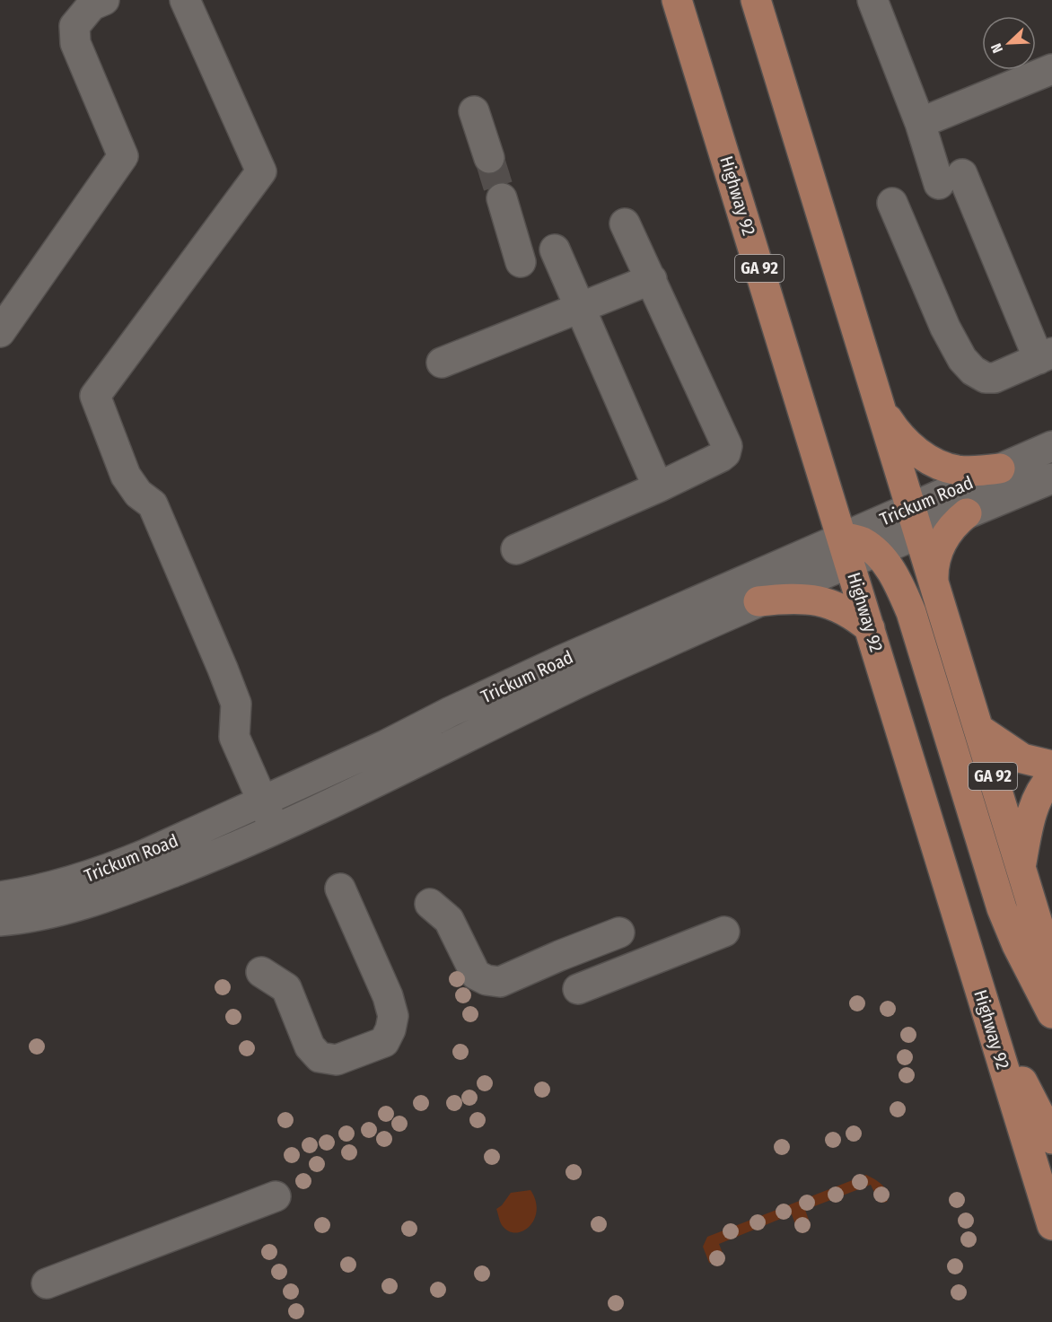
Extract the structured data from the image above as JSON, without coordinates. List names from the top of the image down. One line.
{"streets":{"main road":["Highway 92","GA 92"],"street":["Trickum Road"]},"crossings":[["Highway 92","Trickum Road"],["GA 92","Trickum Road"]],"north":"bottom left"}
